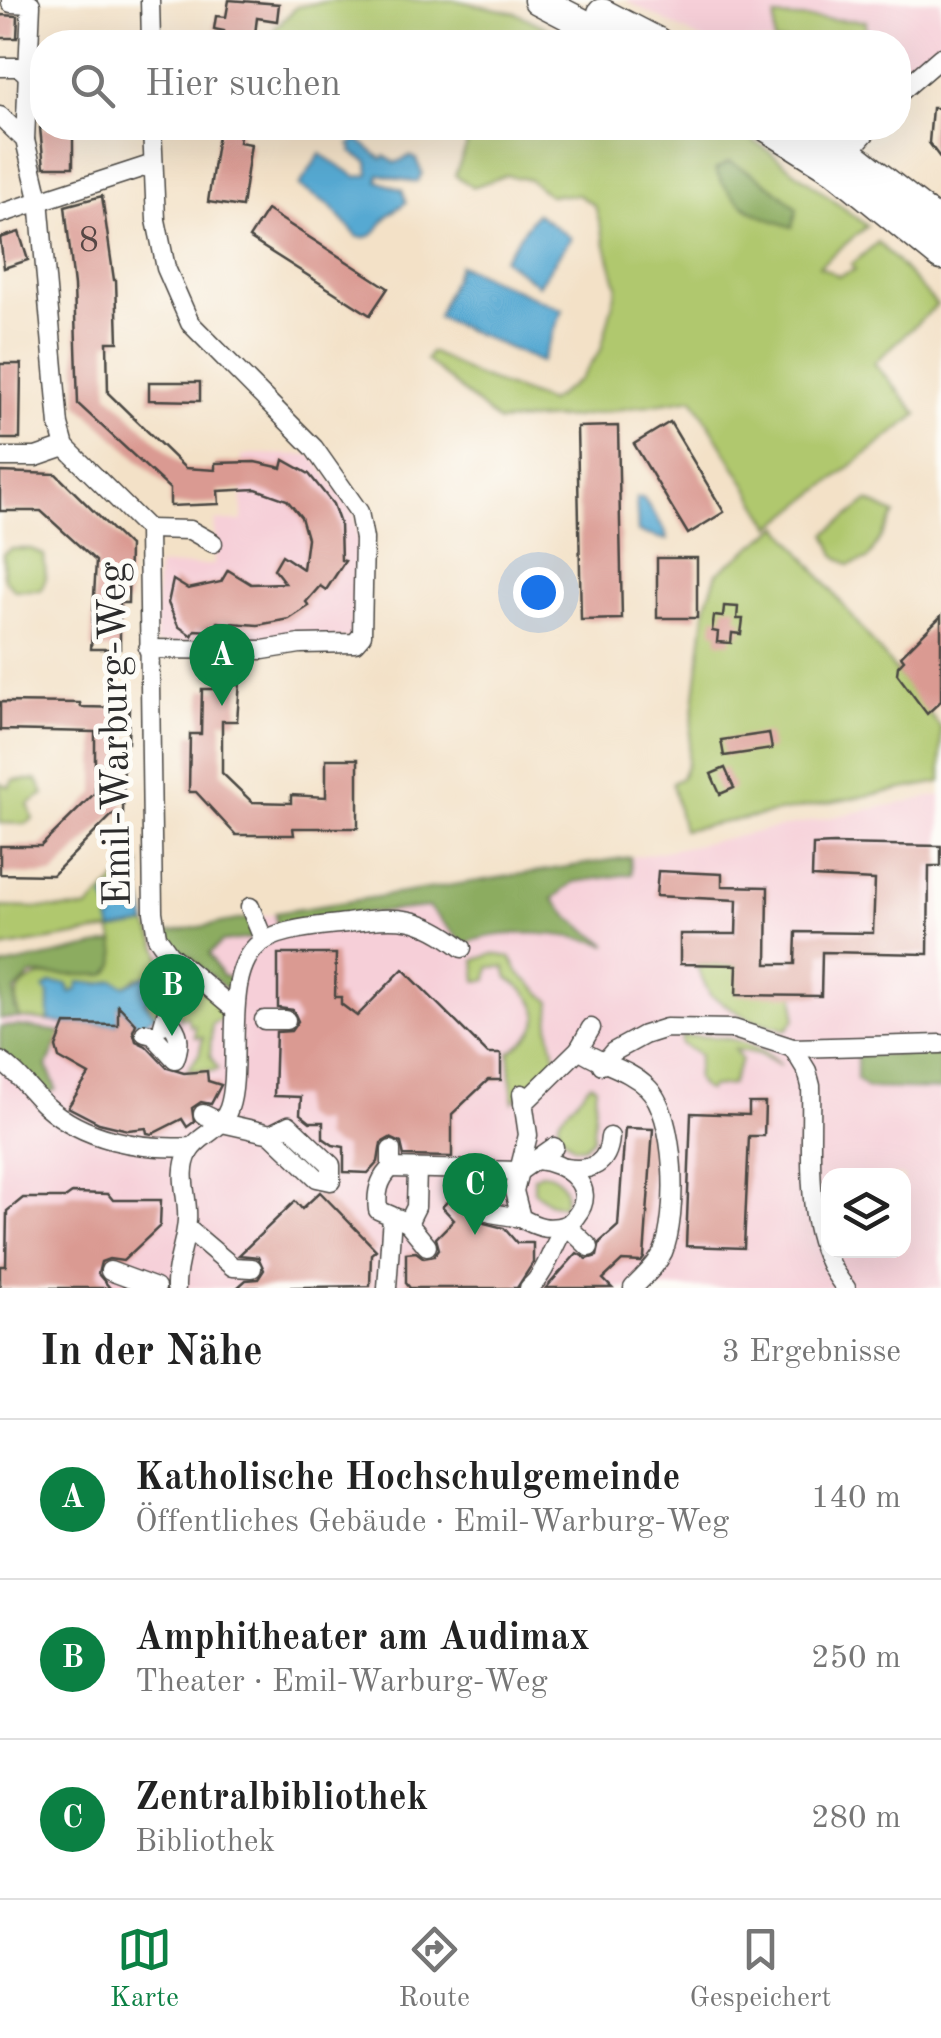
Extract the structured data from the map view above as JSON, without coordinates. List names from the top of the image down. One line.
{"streets":{"street":["Emil-Warburg-Weg"]},"house_numbers":["8"],"page":{"search":"Hier suchen","pins":["A","B","C"],"heading":["In der Nähe","3 Ergebnisse"],"list":[{"mark":"A","name":"Katholische Hochschulgemeinde","note":"Öffentliches Gebäude · Emil-Warburg-Weg","value":"140 m"},{"mark":"B","name":"Amphitheater am Audimax","note":"Theater · Emil-Warburg-Weg","value":"250 m"},{"mark":"C","name":"Zentralbibliothek","note":"Bibliothek","value":"280 m"}],"nav":["Karte","Route","Gespeichert"]}}
